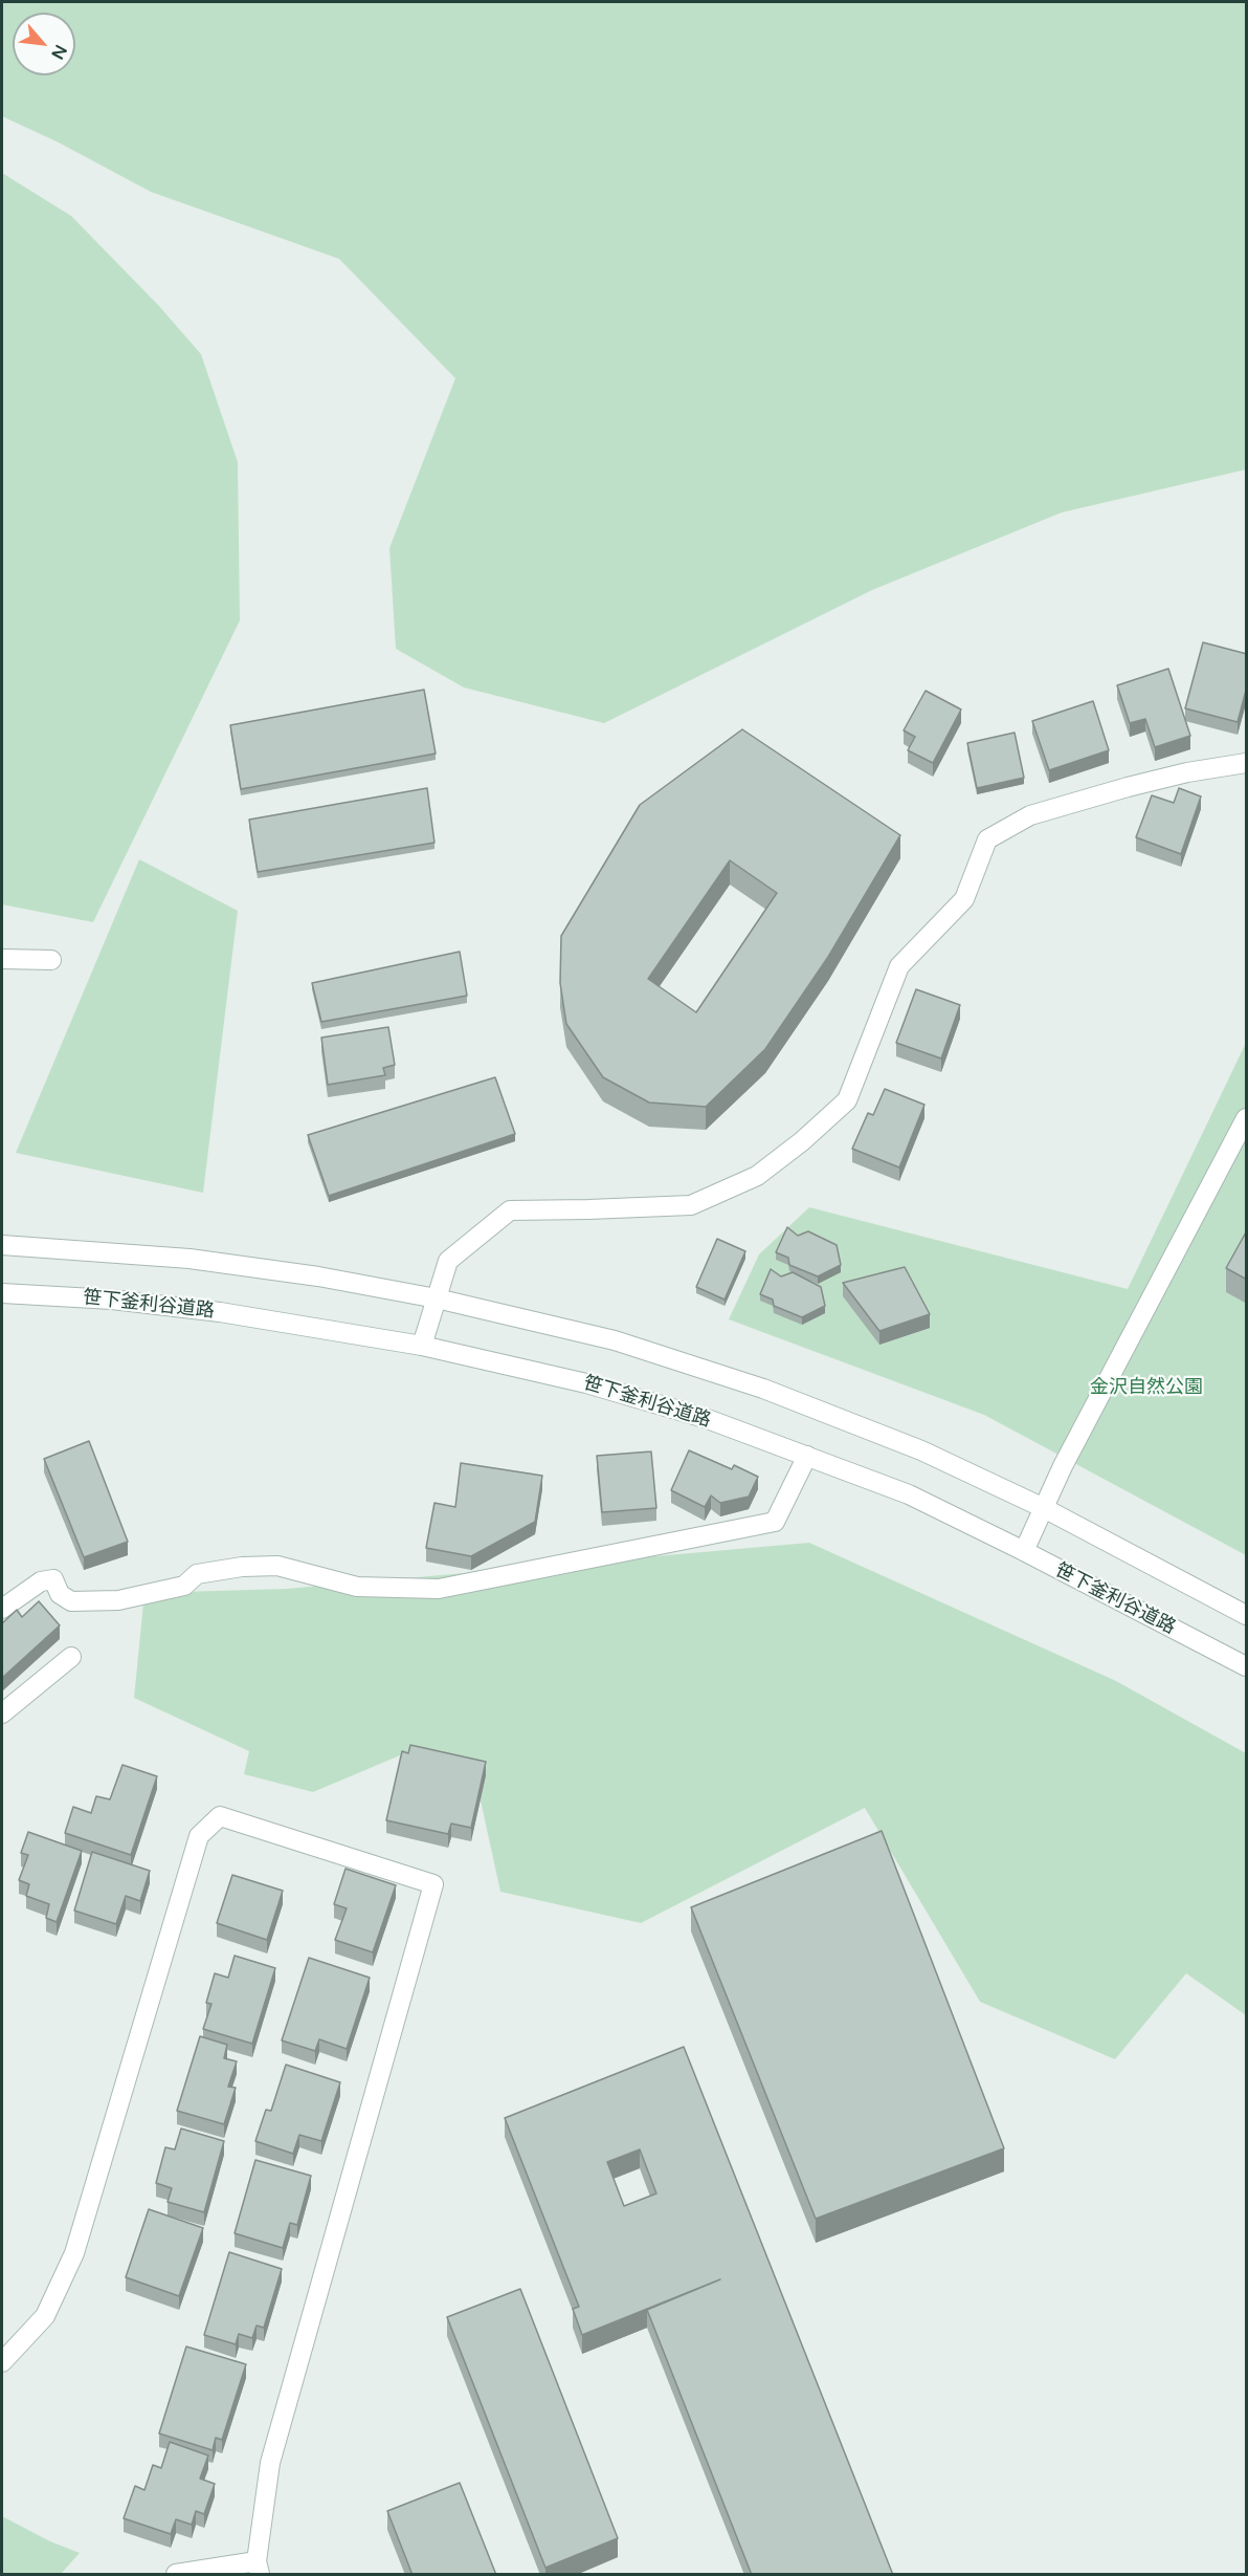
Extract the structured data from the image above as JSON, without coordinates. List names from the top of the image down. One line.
{"streets":{"street":["笹下釜利谷道路"]},"parks":["金沢自然公園"],"north":"bottom right"}
